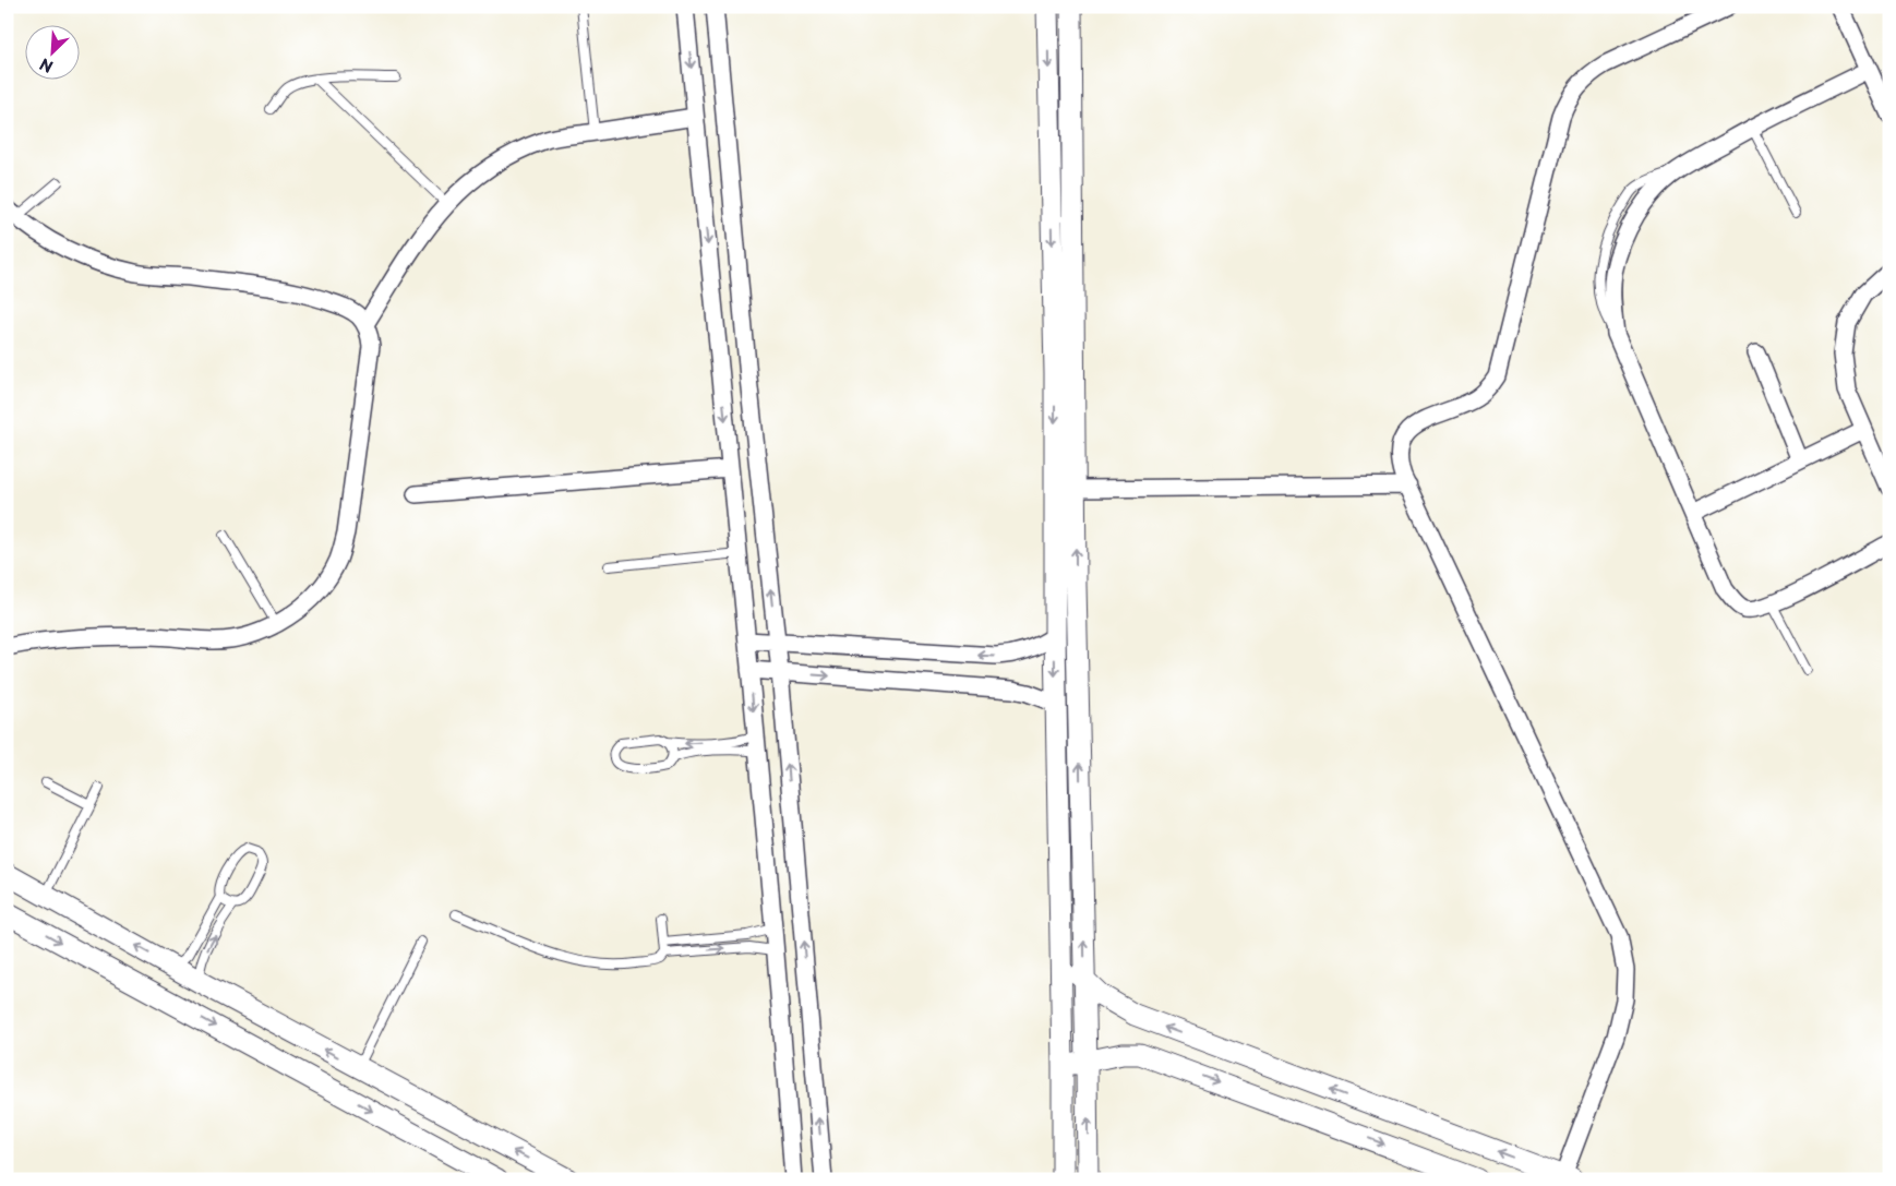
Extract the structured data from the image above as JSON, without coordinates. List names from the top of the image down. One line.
{"north":"bottom left"}
